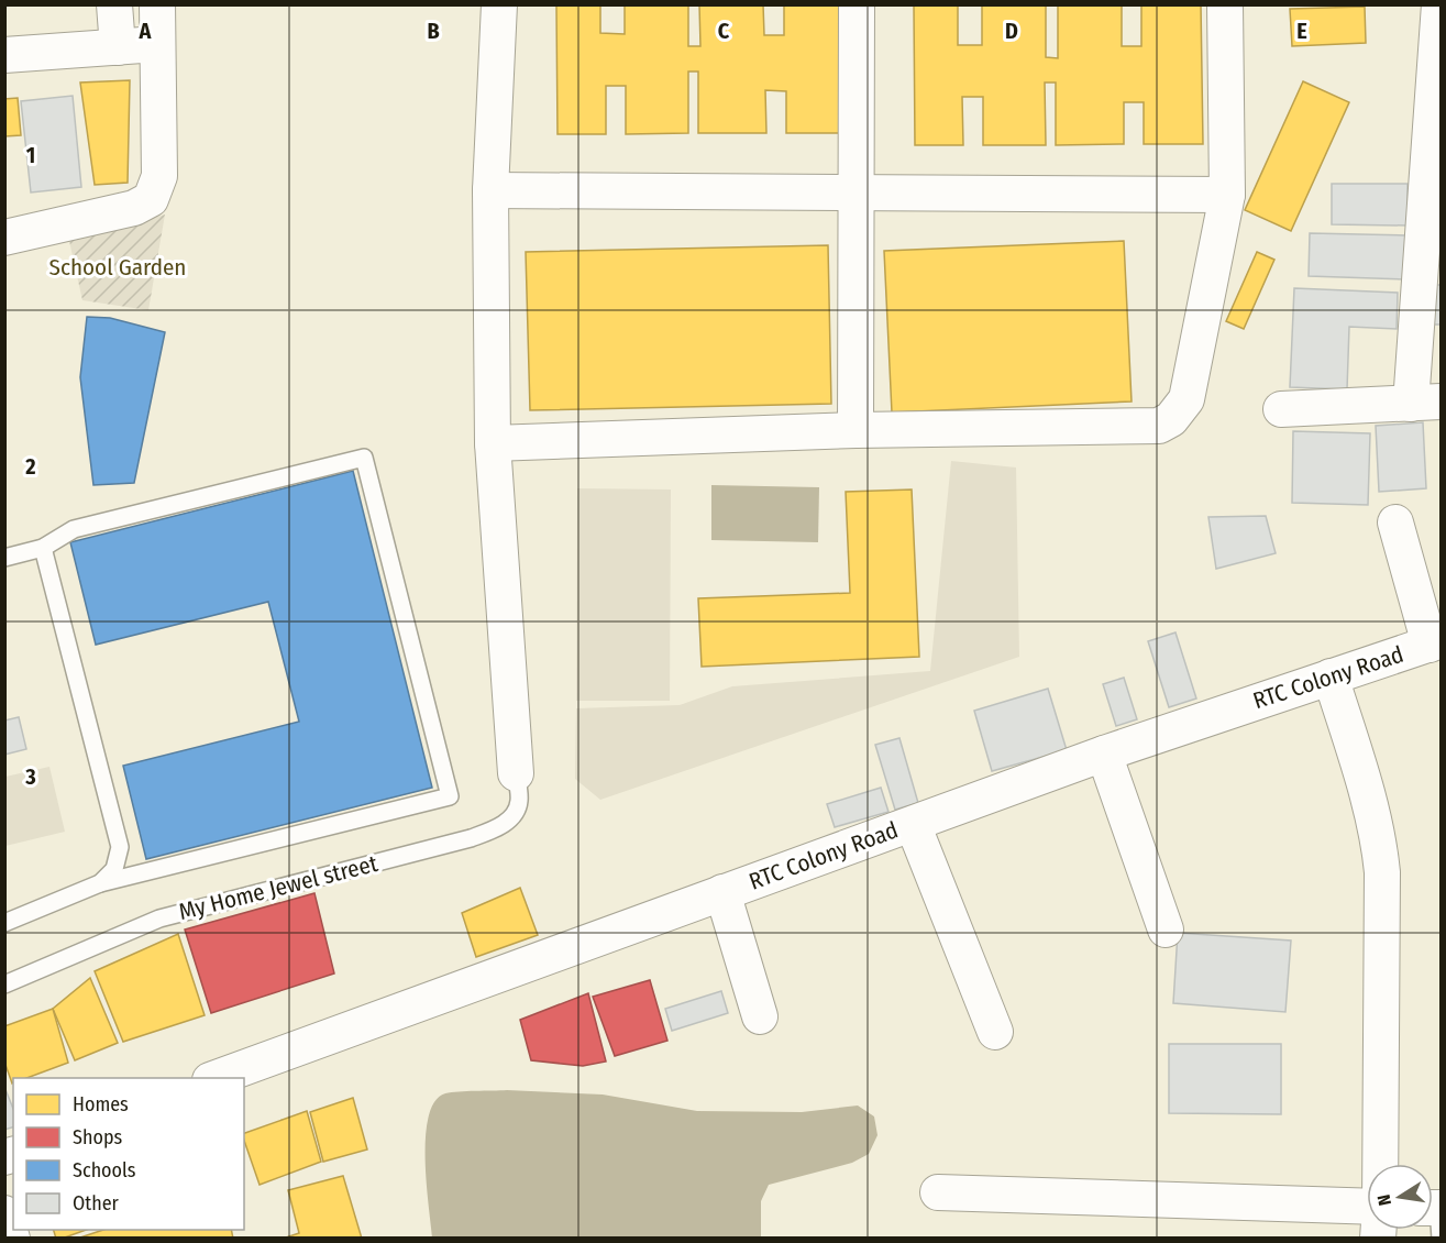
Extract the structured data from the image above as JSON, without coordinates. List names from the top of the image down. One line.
{"streets":{"street":["RTC Colony Road"],"lane":["My Home Jewel street"]},"parks":["School Garden"],"legend":["Homes","Shops","Schools","Other"],"north":"left","grid":{"columns":["A","B","C","D","E"],"rows":["1","2","3"]}}
